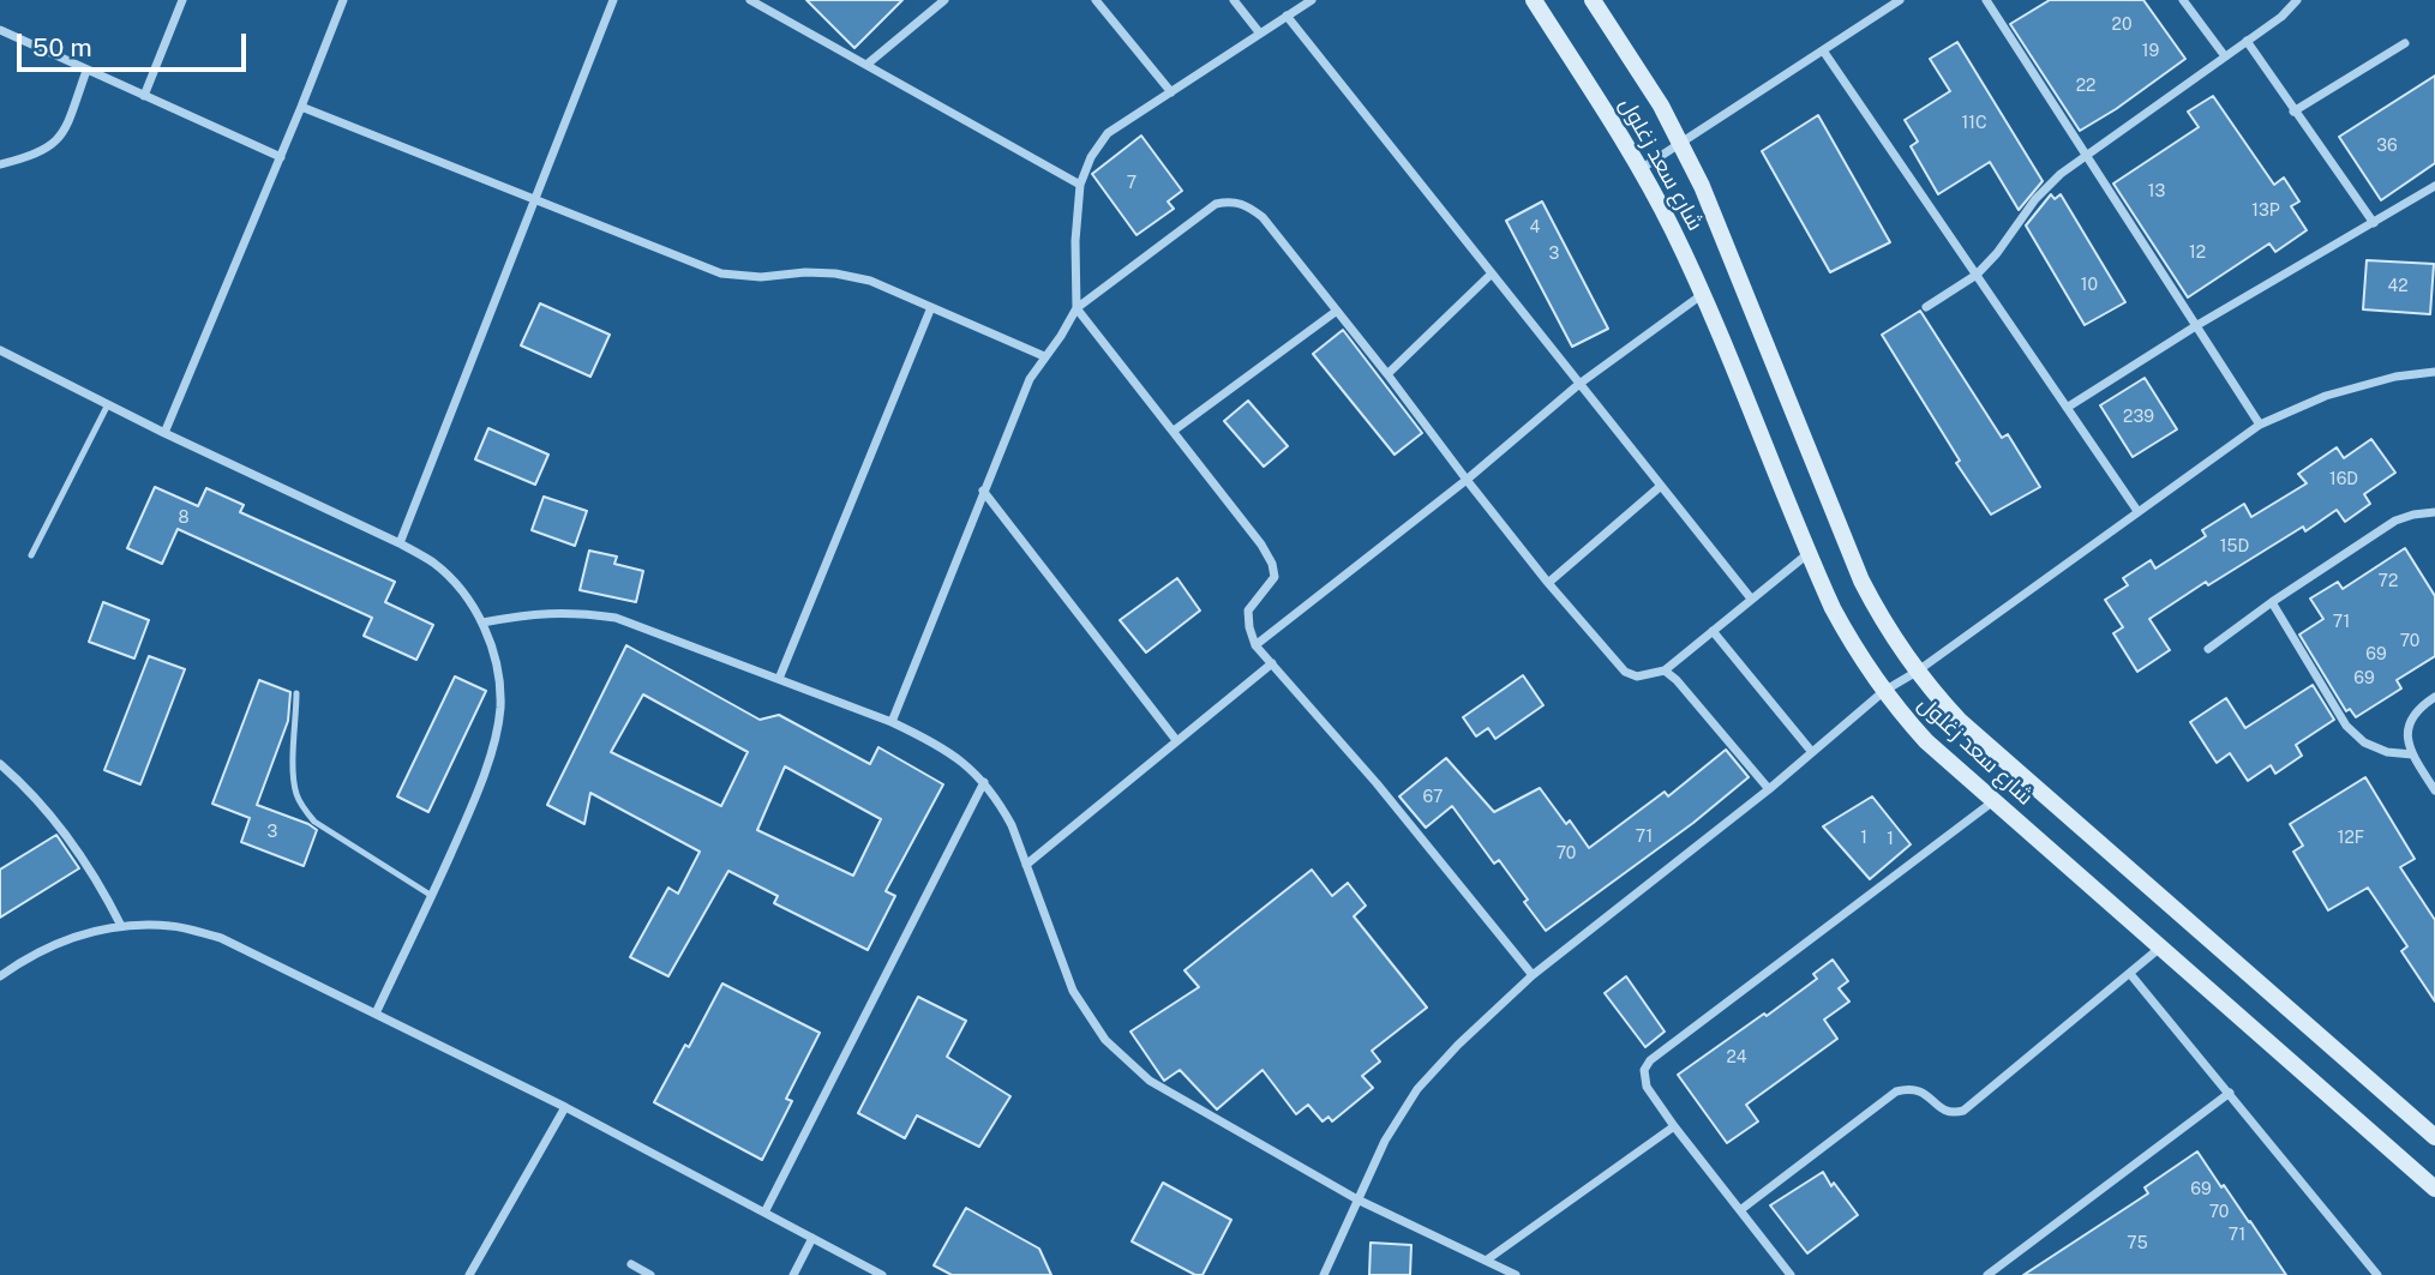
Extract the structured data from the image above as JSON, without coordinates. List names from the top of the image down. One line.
{"streets":{"street":["شارع سعد زغلول"]},"house_numbers":["20","19","22","11C","36","7","13","13P","4","12","3","10","42","239","16D","8","15D","72","71","70","69","69","67","3","71","1","12F","1","70","24","69","70","71","75"],"scale_bar":"50 m"}
